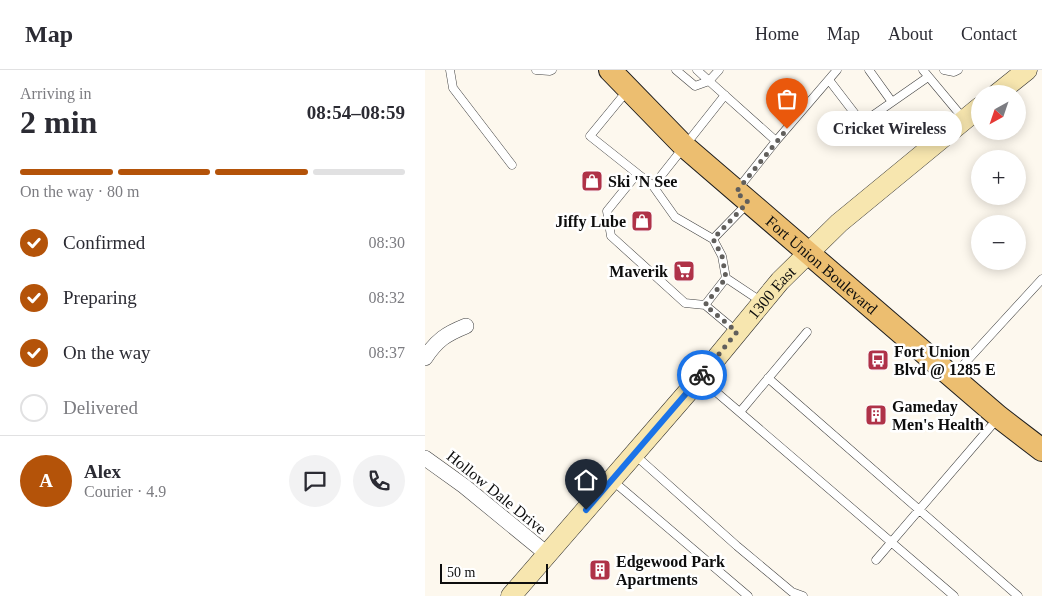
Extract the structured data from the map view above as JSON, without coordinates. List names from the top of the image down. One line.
{"streets":{"main road":["Fort Union Boulevard","1300 East"],"street":["Hollow Dale Drive"]},"crossings":[["Fort Union Boulevard","1300 East"],["1300 East","Hollow Dale Drive"]],"places":{"other":["Cricket Wireless"],"shop":["Ski 'N See","Jiffy Lube"],"supermarket":["Maverik"],"bus stop":["Fort Union Blvd @ 1285 E"],"building":["Gameday Men's Health","Edgewood Park Apartments"]},"scale_bar":"50 m","north":"bottom left","page":{"header":"Map","nav":["Home","Map","About","Contact"],"heading":["2 min","Arriving in","08:54–08:59"],"panel":["Alex","Courier · 4.9"],"map_buttons":["+","−"],"bubble":"Cricket Wireless","bar":"On the way · 80 m","list":[["Confirmed","08:30"],["Preparing","08:32"],["On the way","08:37"],"Delivered"],"round":"A","scale":"50 m"}}
